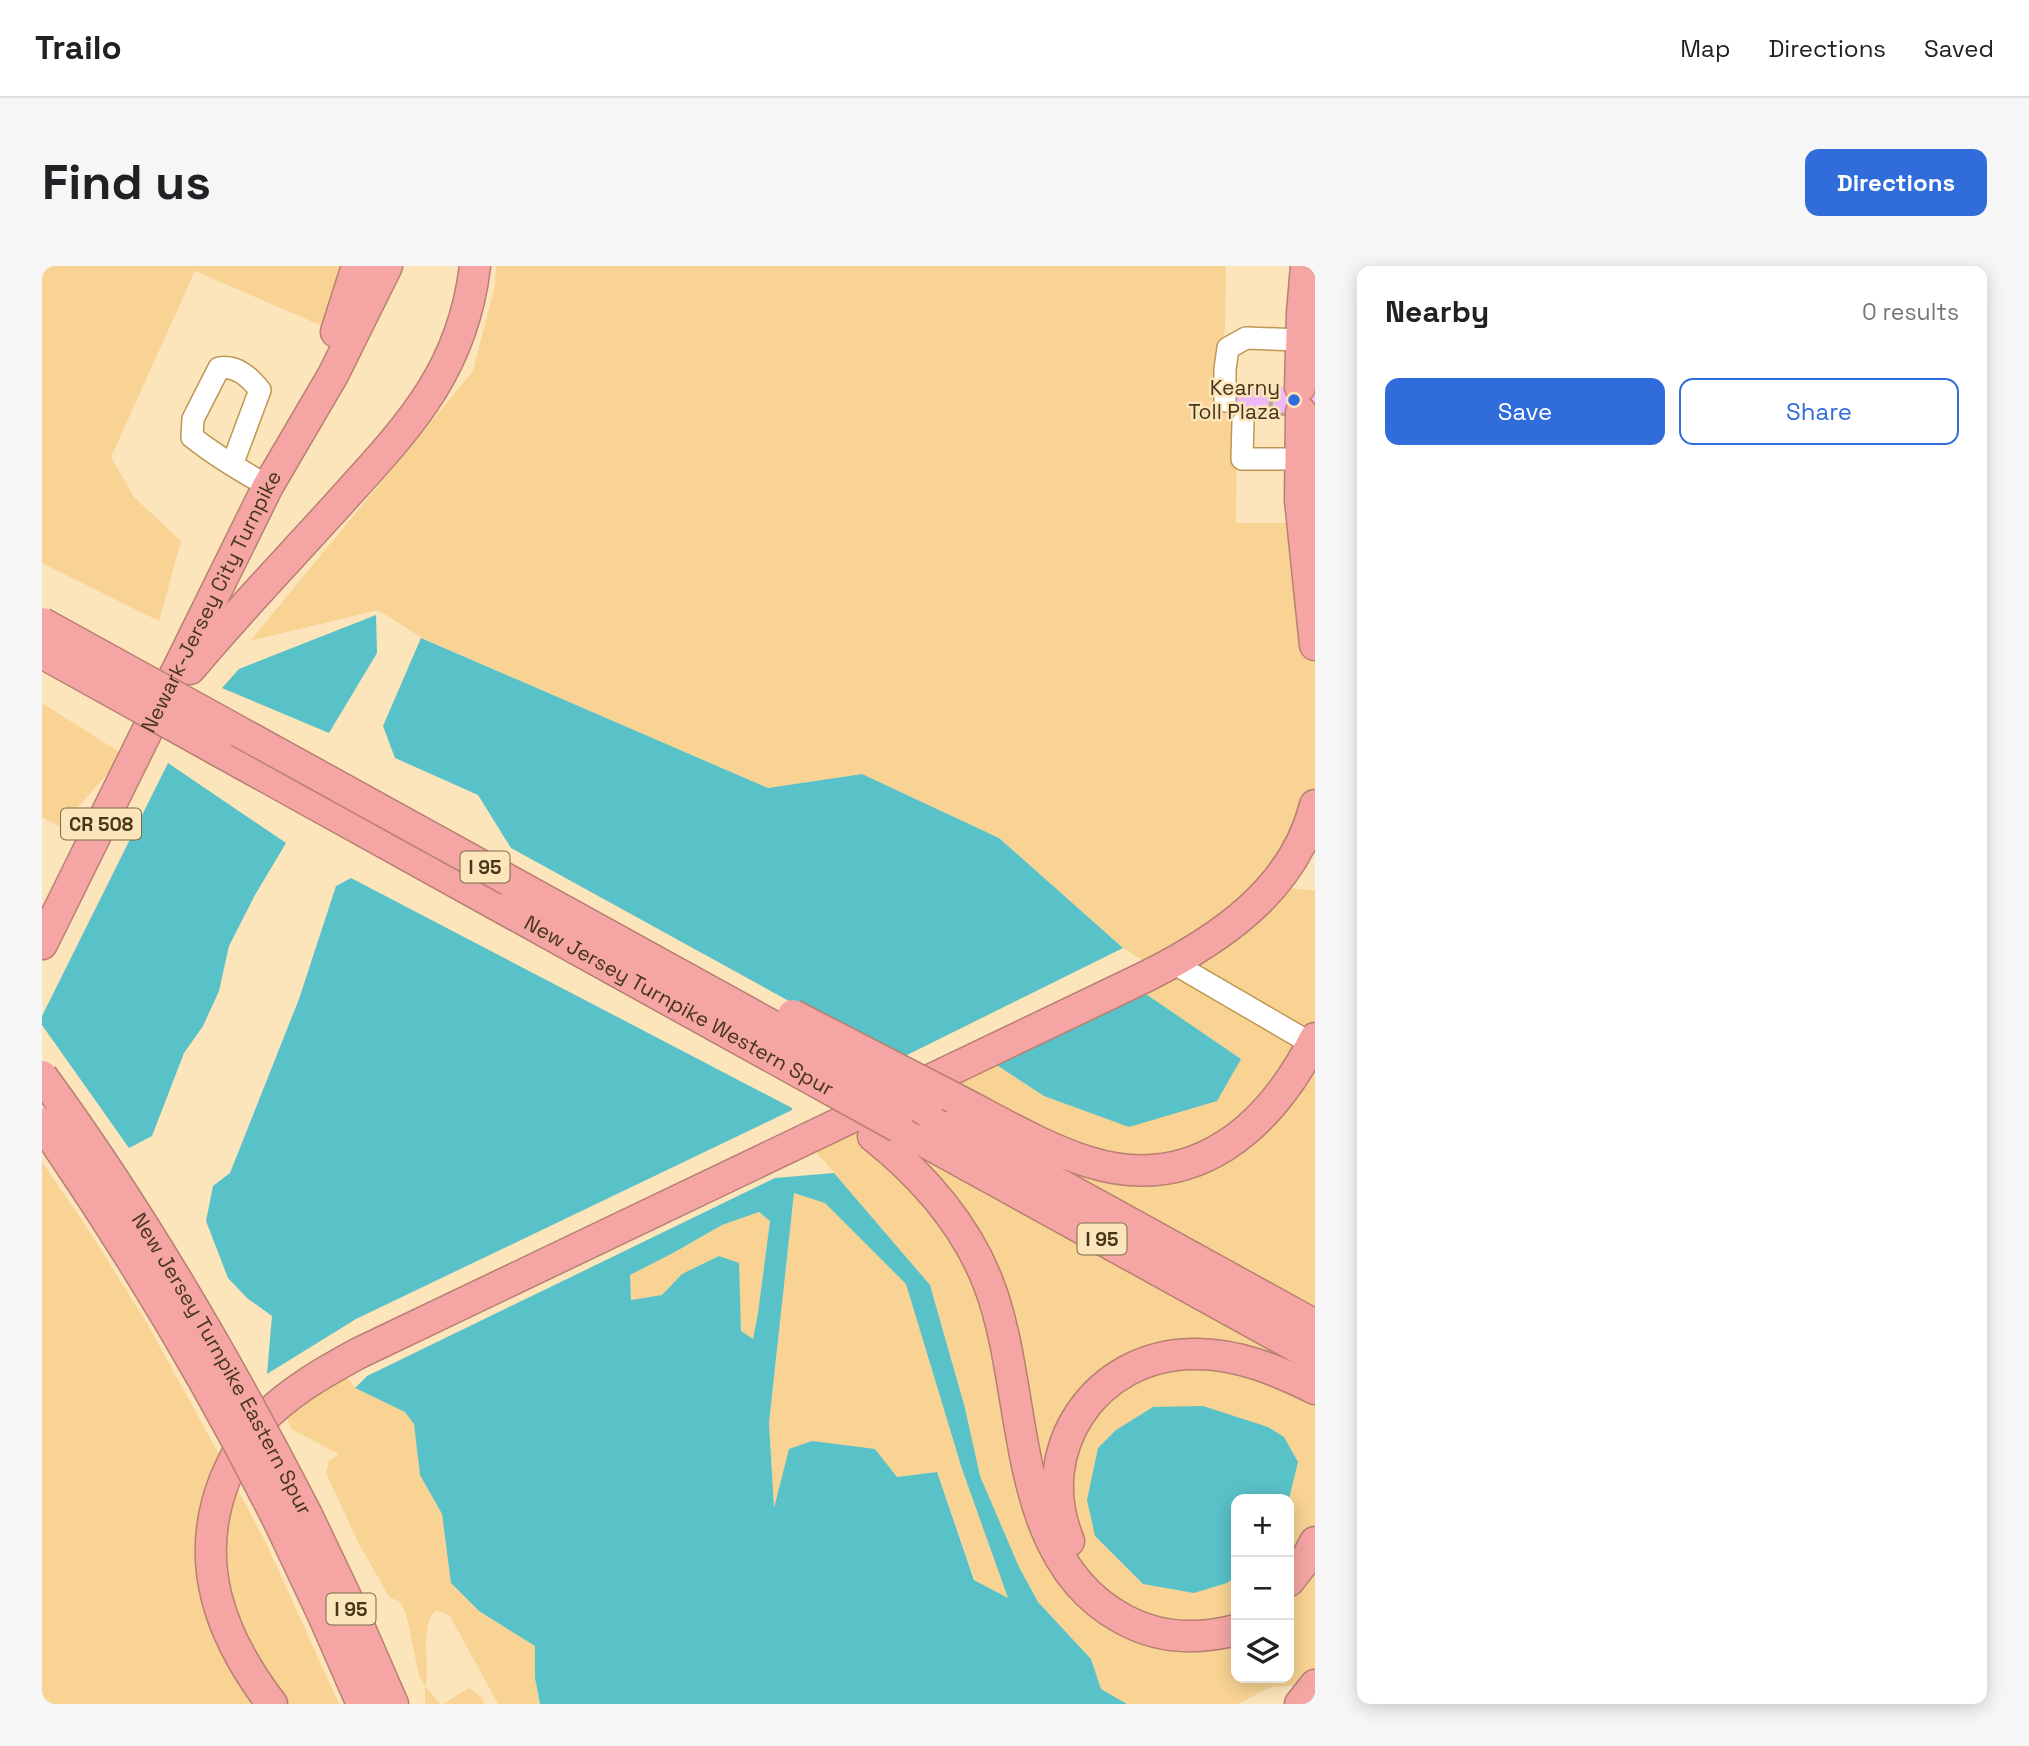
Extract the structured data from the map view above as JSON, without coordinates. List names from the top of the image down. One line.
{"streets":{"highway":["Newark-Jersey City Turnpike","CR 508","I 95","New Jersey Turnpike Western Spur","New Jersey Turnpike Eastern Spur"]},"crossings":[["Newark-Jersey City Turnpike","CR 508"],["I 95","New Jersey Turnpike Western Spur"]],"places":["Kearny Toll Plaza"],"page":{"header":"Trailo","nav":["Map","Directions","Saved"],"buttons":["Directions",["Save","Share"]],"title":"Find us","heading":["Nearby","0 results"],"map_buttons":["+","−"]}}
